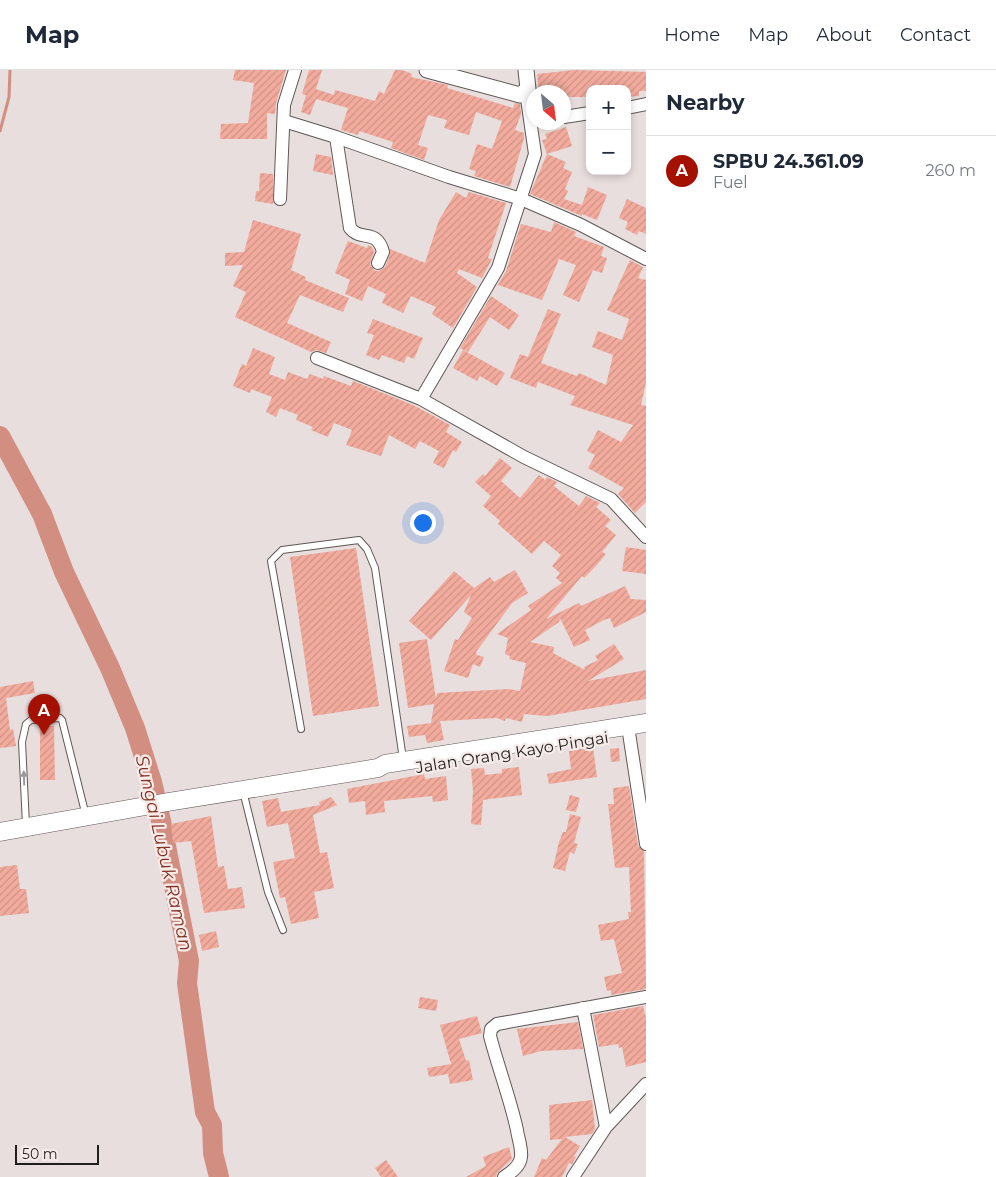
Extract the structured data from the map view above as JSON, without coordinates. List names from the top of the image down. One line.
{"streets":{"main road":["Jalan Orang Kayo Pingai"]},"water":["Sungai Lubuk Raman"],"scale_bar":"50 m","north":"bottom right","page":{"header":"Map","nav":["Home","Map","About","Contact"],"heading":"Nearby","map_buttons":["+","−"],"list":[{"mark":"A","name":"SPBU 24.361.09","note":"Fuel","value":"260 m"}],"pins":"A","scale":"50 m"}}
